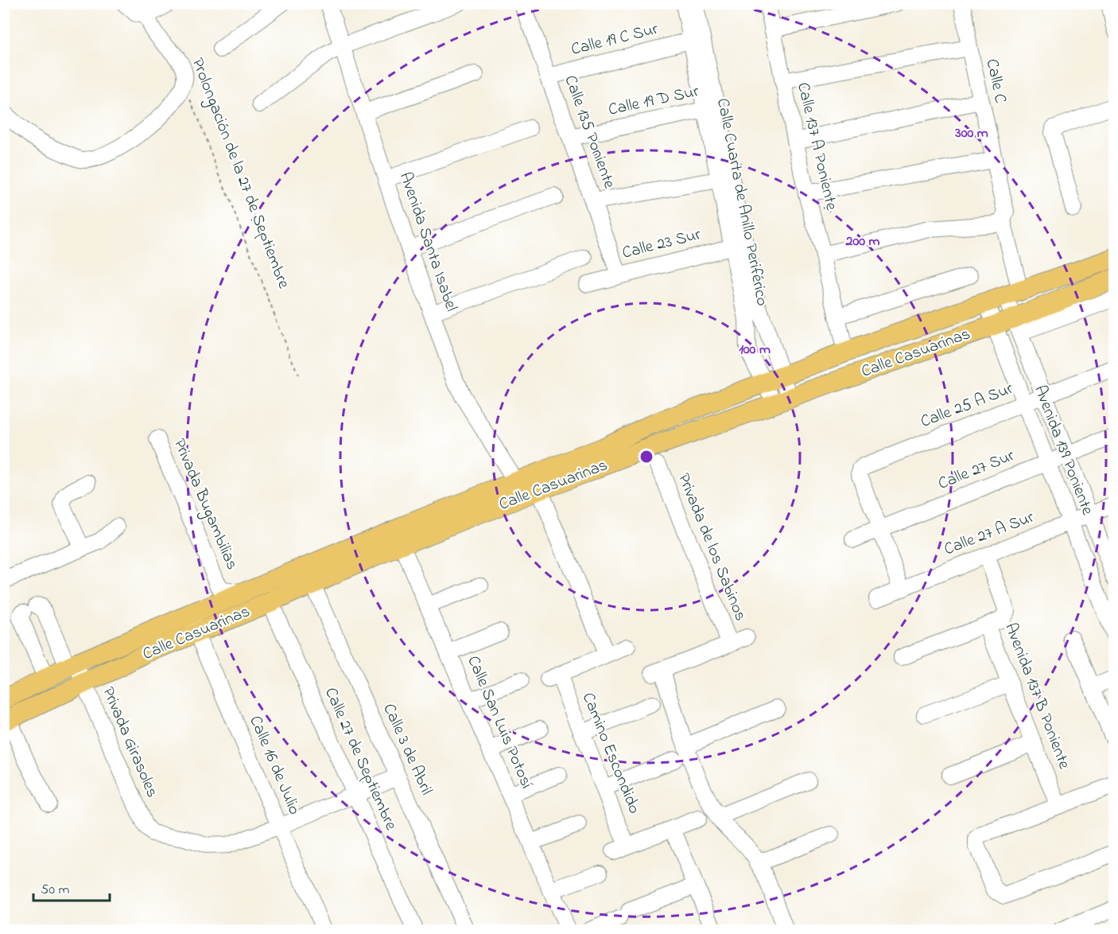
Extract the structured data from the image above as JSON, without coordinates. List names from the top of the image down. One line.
{"streets":{"main road":["Calle Casuarinas"],"street":["Calle 19 C Sur","Calle C","Calle 19 D Sur","Calle 135 Poniente","Calle 137 A Poniente","Prolongación de la 27 de Septiembre","Calle Cuarta de Anillo Periférico","Avenida Santa Isabel","Calle 23 Sur","Calle 25 A Sur","Avenida 139 Poniente","Calle 27 Sur","Privada Bugambilias","Calle 27 A Sur","Privada de los Sabinos","Avenida 137 B Poniente","Calle San Luis Potosí","Privada Girasoles","Calle 3 de Abril","Camino Escondido","Calle 27 de Septiembre","Calle 16 de Julio"]},"crossings":[["Calle 19 C Sur","Calle 135 Poniente"],["Calle 19 C Sur","Calle Cuarta de Anillo Periférico"],["Calle C","Calle Casuarinas"],["Calle C","Avenida 139 Poniente"],["Calle 19 D Sur","Calle 135 Poniente"],["Calle 19 D Sur","Calle Cuarta de Anillo Periférico"],["Calle 135 Poniente","Calle 23 Sur"],["Calle 137 A Poniente","Calle Casuarinas"],["Calle Cuarta de Anillo Periférico","Calle 23 Sur"],["Calle Cuarta de Anillo Periférico","Calle Casuarinas"],["Avenida Santa Isabel","Calle Casuarinas"],["Calle Casuarinas","Avenida 139 Poniente"],["Calle Casuarinas","Privada Bugambilias"],["Calle Casuarinas","Calle San Luis Potosí"],["Calle Casuarinas","Privada Girasoles"],["Calle Casuarinas","Calle 3 de Abril"],["Calle Casuarinas","Calle 27 de Septiembre"],["Calle Casuarinas","Calle 16 de Julio"],["Calle 25 A Sur","Avenida 139 Poniente"],["Calle 25 A Sur","Calle 27 Sur"],["Avenida 139 Poniente","Calle 27 Sur"],["Avenida 139 Poniente","Calle 27 A Sur"],["Calle 27 A Sur","Avenida 137 B Poniente"],["Privada Girasoles","Calle 16 de Julio"]],"scale_bar":"50 m","rings":["300 m","200 m","100 m"]}
